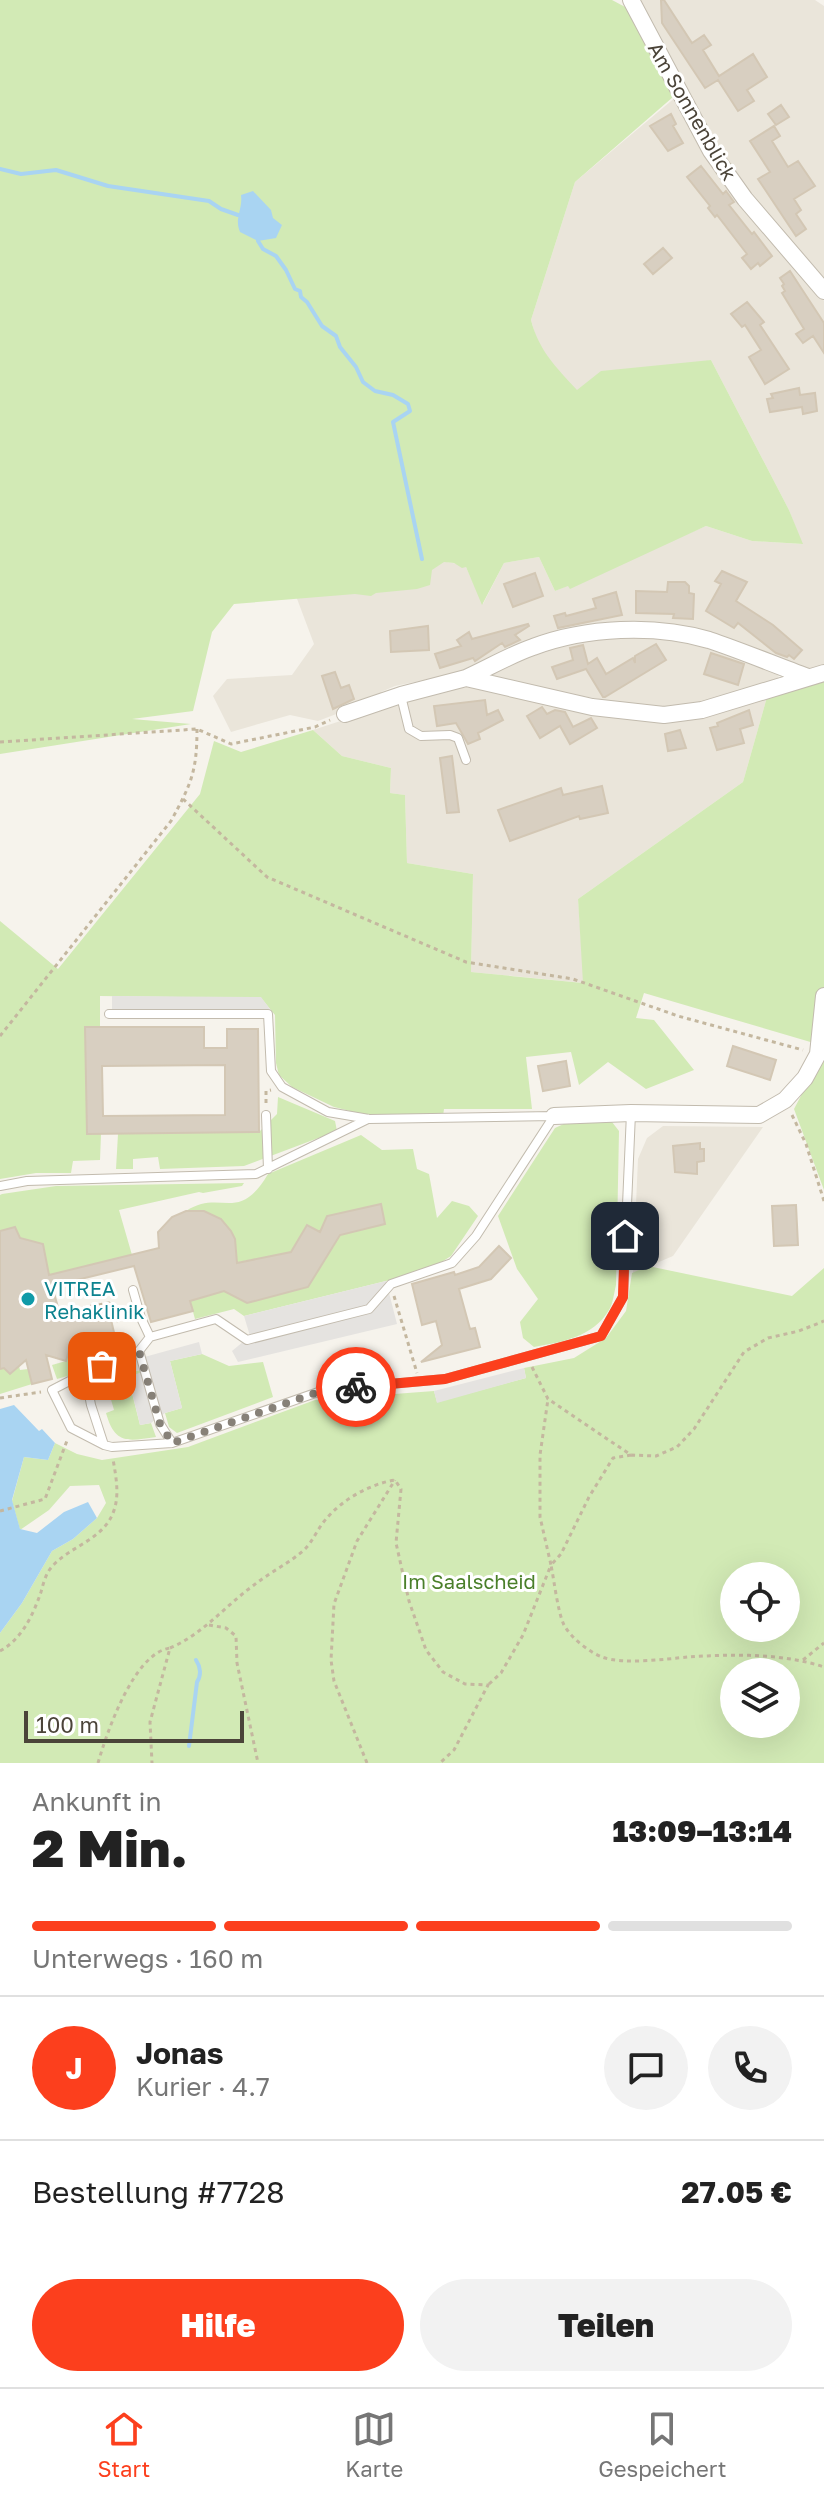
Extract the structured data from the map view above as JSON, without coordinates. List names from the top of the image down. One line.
{"streets":{"street":["Am Sonnenblick"]},"parks":["Im Saalscheid"],"places":["VITREA Rehaklinik"],"scale_bar":"100 m","page":{"scale":"100 m","heading":["2 Min.","Ankunft in","13:09–13:14"],"panel":["Jonas","Kurier · 4.7","Bestellung #7728","27.05 €"],"bar":"Unterwegs · 160 m","round":"J","buttons":["Hilfe","Teilen"],"tabs":["Start","Karte","Gespeichert"]}}
